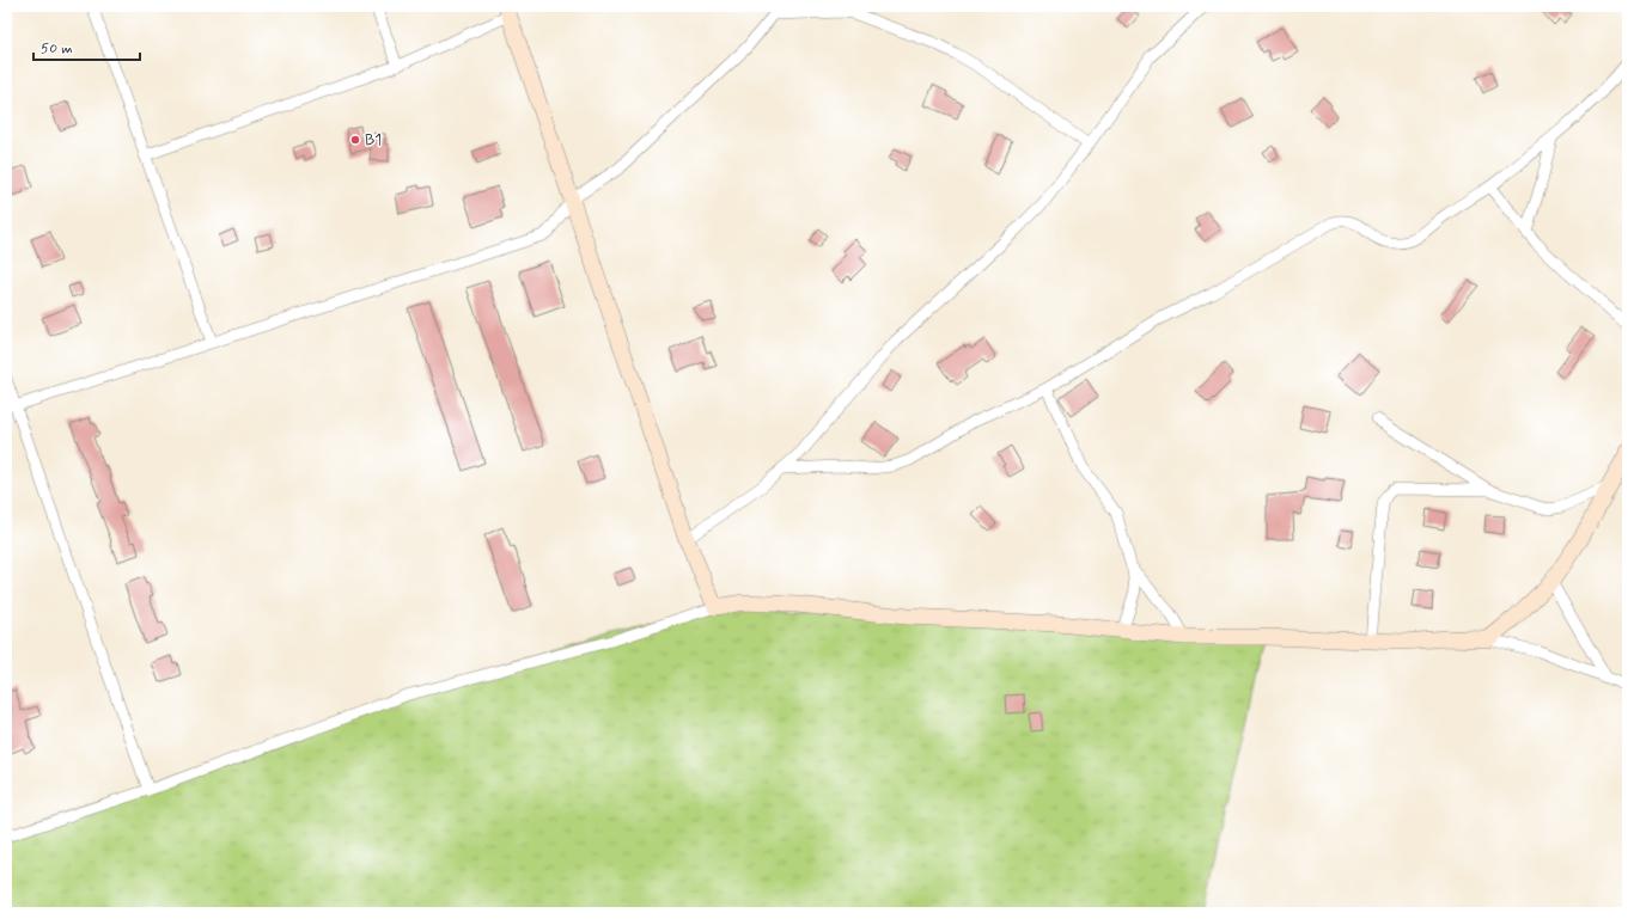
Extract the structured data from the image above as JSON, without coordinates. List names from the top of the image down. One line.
{"places":["B1"],"scale_bar":"50 m"}
